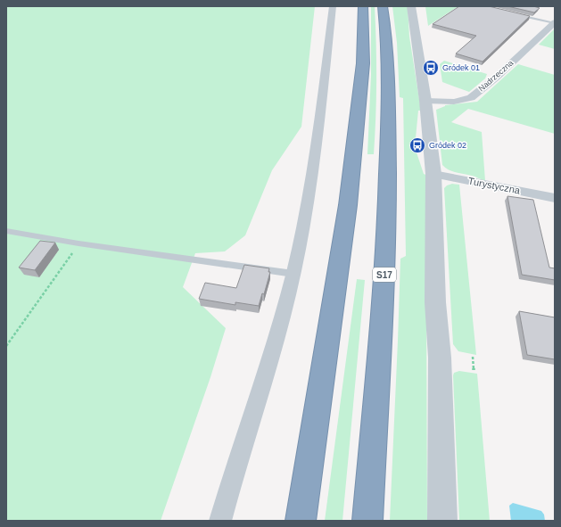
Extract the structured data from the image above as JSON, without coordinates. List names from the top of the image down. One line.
{"streets":{"highway":["S17"],"street":["Nadrzeczna","Turystyczna"]},"places":{"bus stop":["Gródek 01","Gródek 02"]}}
